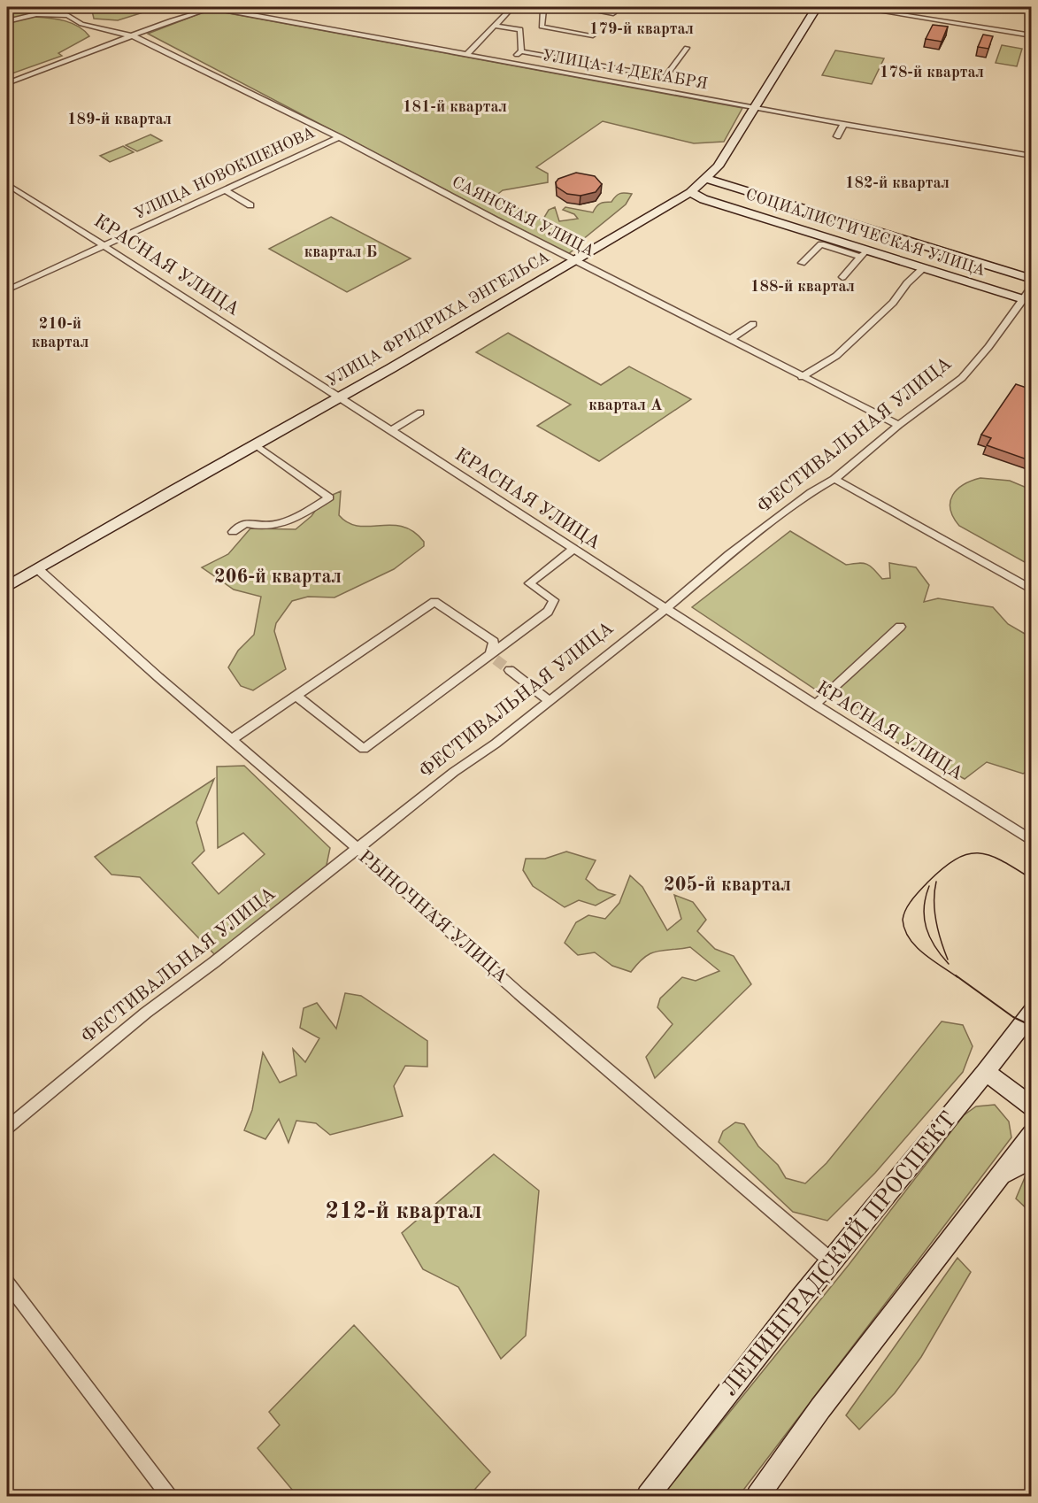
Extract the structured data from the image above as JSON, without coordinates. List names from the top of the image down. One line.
{"streets":{"street":["УЛИЦА 14 ДЕКАБРЯ","УЛИЦА НОВОКШЕНОВА","САЯНСКАЯ УЛИЦА","СОЦИАЛИСТИЧЕСКАЯ УЛИЦА","КРАСНАЯ УЛИЦА","УЛИЦА ФРИДРИХА ЭНГЕЛЬСА","ФЕСТИВАЛЬНАЯ УЛИЦА","РЫНОЧНАЯ УЛИЦА","ЛЕНИНГРАДСКИЙ ПРОСПЕКТ"]},"crossings":[["УЛИЦА 14 ДЕКАБРЯ","УЛИЦА ФРИДРИХА ЭНГЕЛЬСА"],["УЛИЦА НОВОКШЕНОВА","САЯНСКАЯ УЛИЦА"],["УЛИЦА НОВОКШЕНОВА","КРАСНАЯ УЛИЦА"],["САЯНСКАЯ УЛИЦА","УЛИЦА ФРИДРИХА ЭНГЕЛЬСА"],["САЯНСКАЯ УЛИЦА","ФЕСТИВАЛЬНАЯ УЛИЦА"],["СОЦИАЛИСТИЧЕСКАЯ УЛИЦА","УЛИЦА ФРИДРИХА ЭНГЕЛЬСА"],["СОЦИАЛИСТИЧЕСКАЯ УЛИЦА","ФЕСТИВАЛЬНАЯ УЛИЦА"],["КРАСНАЯ УЛИЦА","УЛИЦА ФРИДРИХА ЭНГЕЛЬСА"],["КРАСНАЯ УЛИЦА","ФЕСТИВАЛЬНАЯ УЛИЦА"],["УЛИЦА ФРИДРИХА ЭНГЕЛЬСА","РЫНОЧНАЯ УЛИЦА"],["ФЕСТИВАЛЬНАЯ УЛИЦА","РЫНОЧНАЯ УЛИЦА"],["РЫНОЧНАЯ УЛИЦА","ЛЕНИНГРАДСКИЙ ПРОСПЕКТ"]],"districts":["179-й квартал","178-й квартал","181-й квартал","189-й квартал","182-й квартал","квартал Б","188-й квартал","210-й квартал","квартал А","206-й квартал","205-й квартал","212-й квартал"]}
